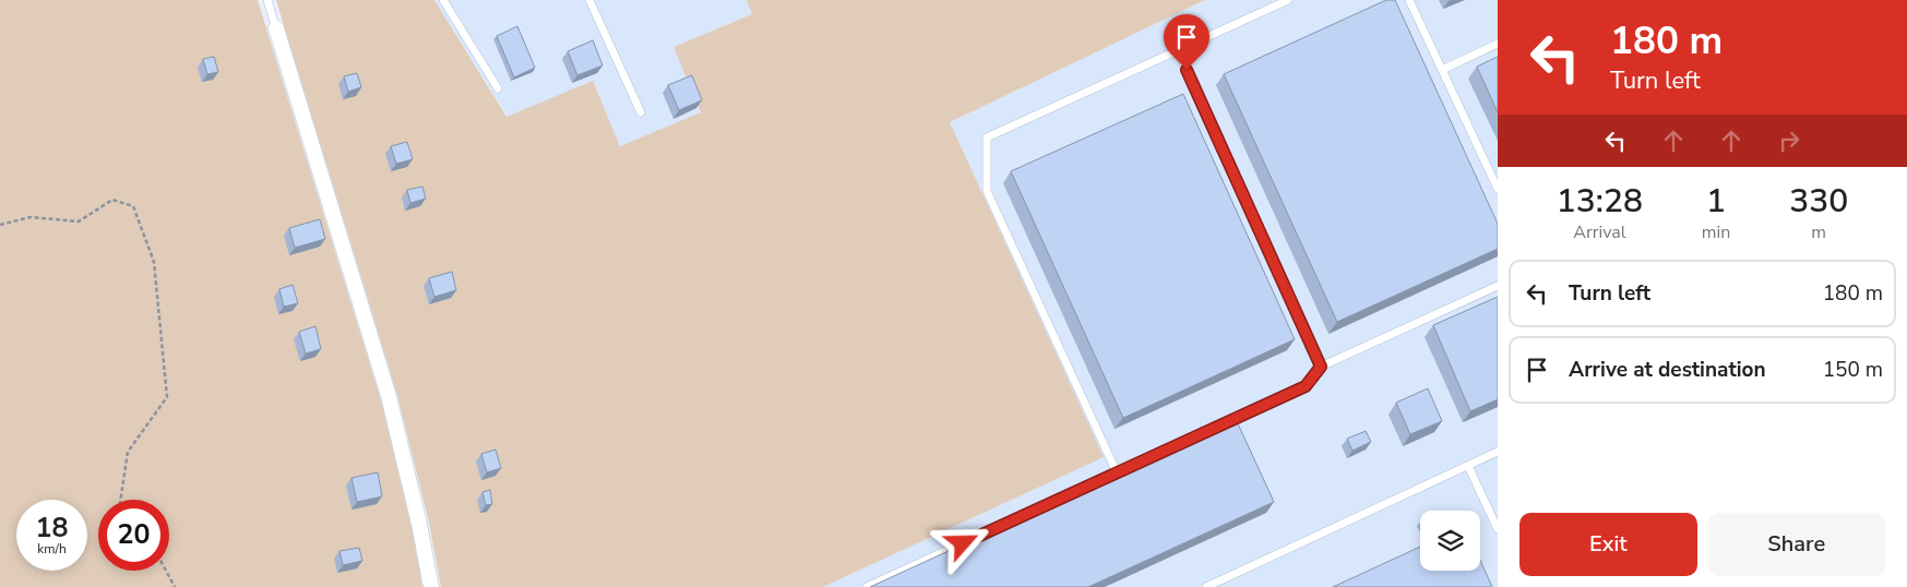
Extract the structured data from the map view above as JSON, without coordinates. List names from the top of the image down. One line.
{"page":{"turn":["180 m","Turn left"],"eta":["13:28","Arrival","1","min","330","m"],"list":[{"name":"Turn left","value":"180 m"},{"name":"Arrive at destination","value":"150 m"}],"speed":"18 km/h","limit":"20","buttons":["Exit","Share"]}}
